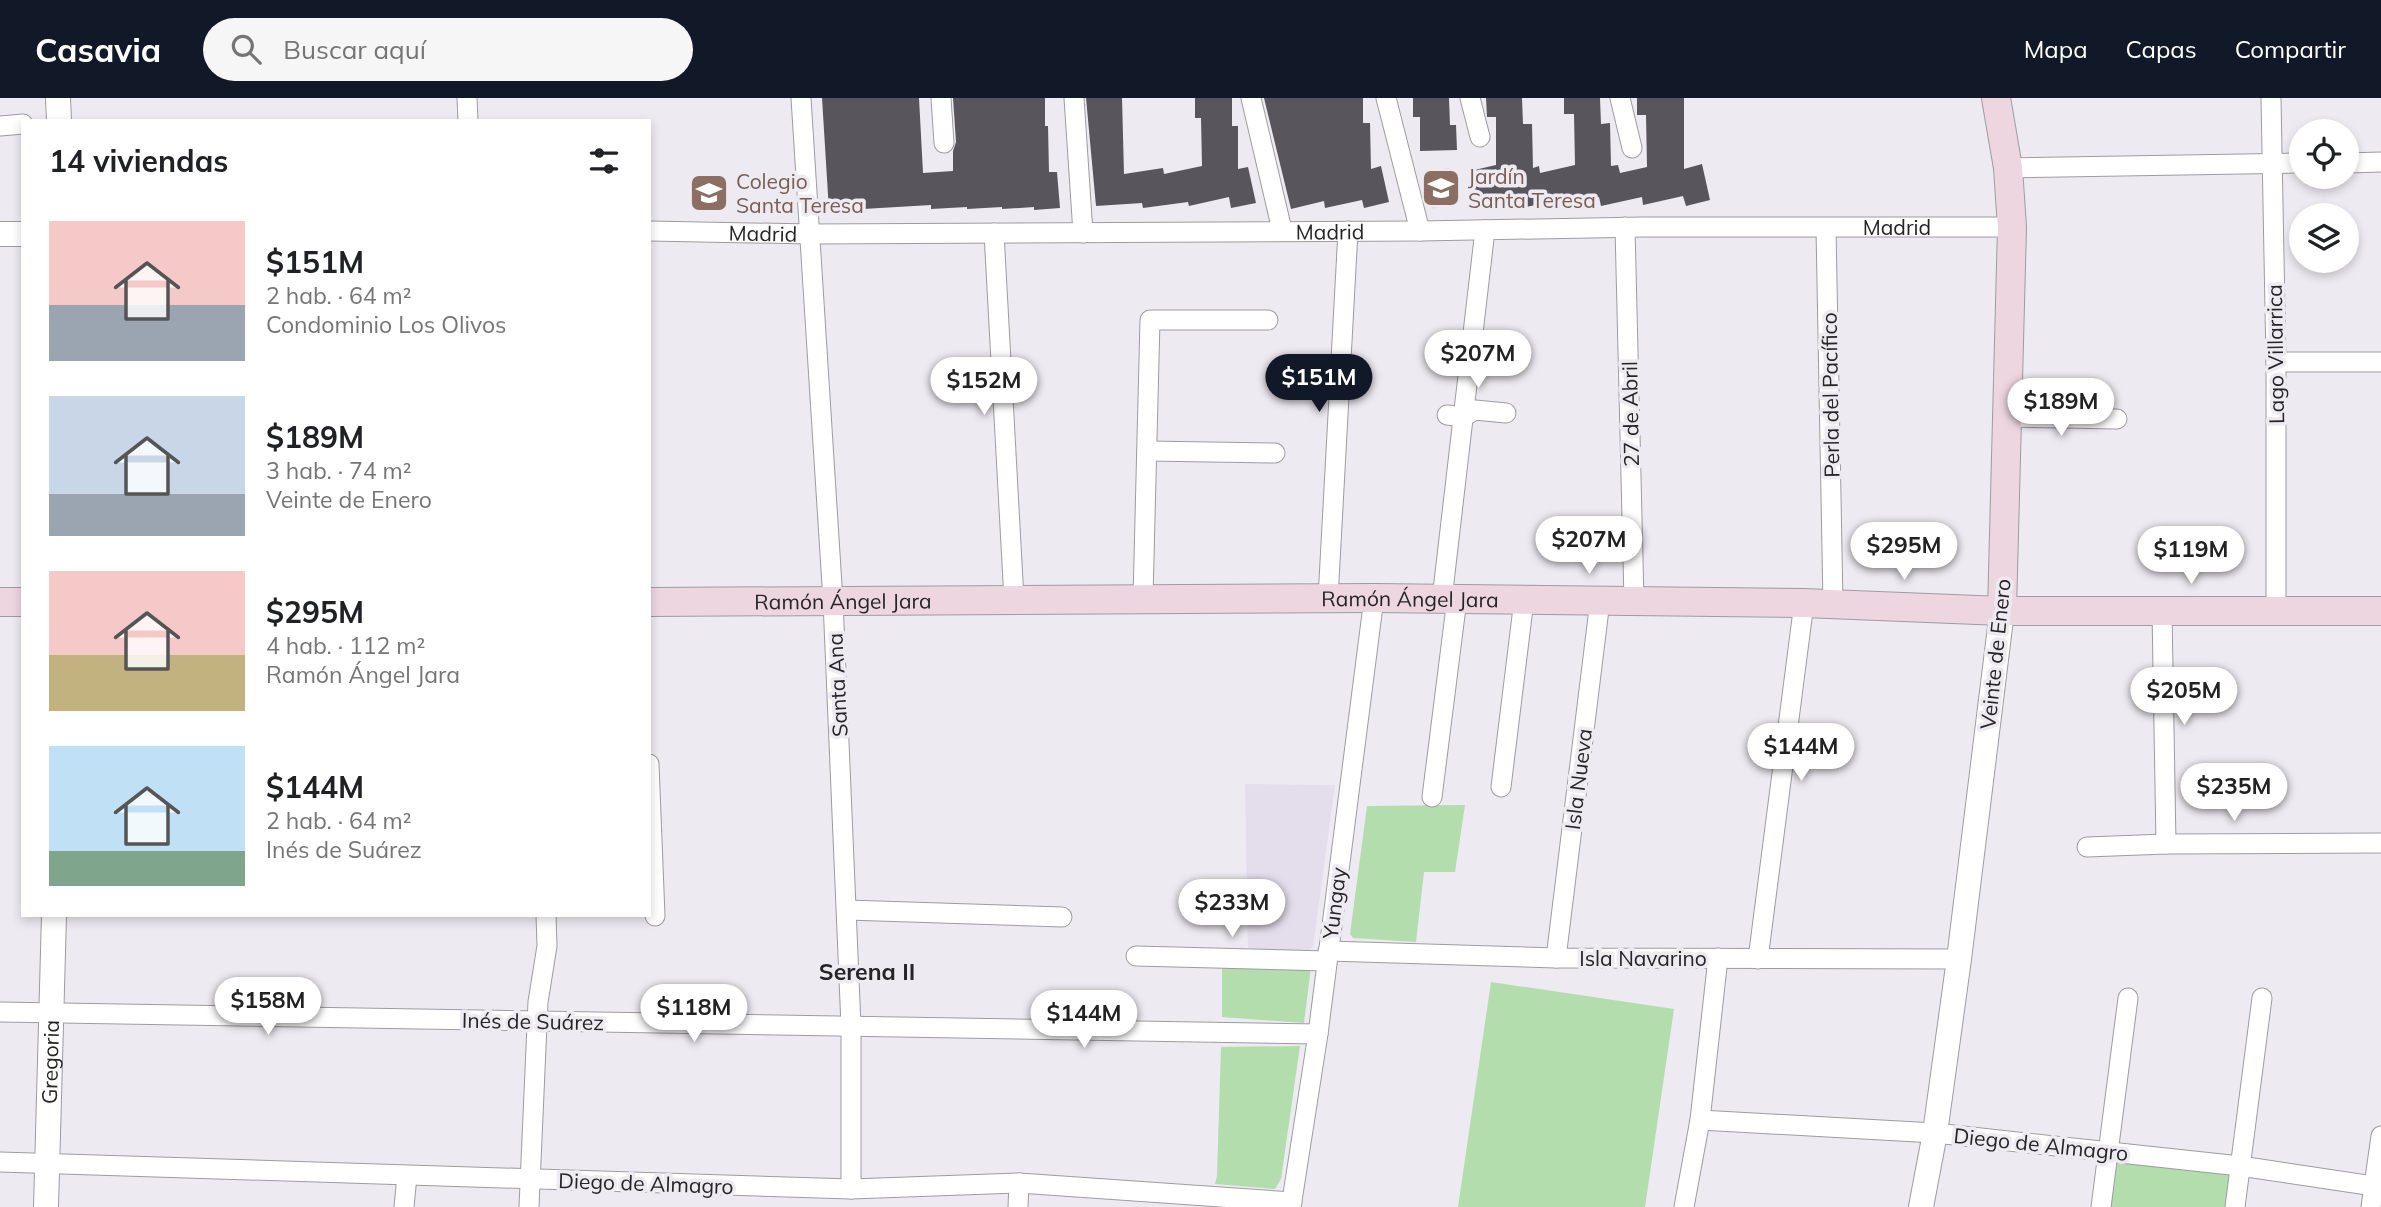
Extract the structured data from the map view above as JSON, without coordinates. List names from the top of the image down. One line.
{"streets":{"main road":["Ramón Ángel Jara","Veinte de Enero"],"street":["Madrid","Lago Villarrica","Perla del Pacífico","27 de Abril","Santa Ana","Isla Nueva","Yungay","Isla Navarino","Inés de Suárez","Gregoria","Diego de Almagro"]},"crossings":[["Madrid","Perla del Pacífico"],["Madrid","27 de Abril"],["Madrid","Veinte de Enero"],["Madrid","Santa Ana"],["Lago Villarrica","Ramón Ángel Jara"],["Perla del Pacífico","Ramón Ángel Jara"],["27 de Abril","Ramón Ángel Jara"],["Ramón Ángel Jara","Veinte de Enero"],["Ramón Ángel Jara","Santa Ana"],["Ramón Ángel Jara","Isla Nueva"],["Ramón Ángel Jara","Yungay"],["Veinte de Enero","Isla Navarino"],["Veinte de Enero","Diego de Almagro"],["Santa Ana","Inés de Suárez"],["Santa Ana","Diego de Almagro"],["Isla Nueva","Isla Navarino"],["Yungay","Isla Navarino"],["Yungay","Inés de Suárez"],["Yungay","Diego de Almagro"],["Inés de Suárez","Gregoria"],["Gregoria","Diego de Almagro"]],"districts":["Serena II"],"places":{"school or university":["Jardín Santa Teresa","Colegio Santa Teresa"]},"page":{"header":"Casavia","search":"Buscar aquí","nav":["Mapa","Capas","Compartir"],"heading":"14 viviendas","list":[{"name":"$151M","note":"2 hab. · 64 m² · Condominio Los Olivos"},{"name":"$189M","note":"3 hab. · 74 m² · Veinte de Enero"},{"name":"$295M","note":"4 hab. · 112 m² · Ramón Ángel Jara"},{"name":"$144M","note":"2 hab. · 64 m² · Inés de Suárez"}],"price":["$207M","$151M","$152M","$189M","$207M","$295M","$119M","$205M","$144M","$235M","$233M","$158M","$118M","$144M"]}}
